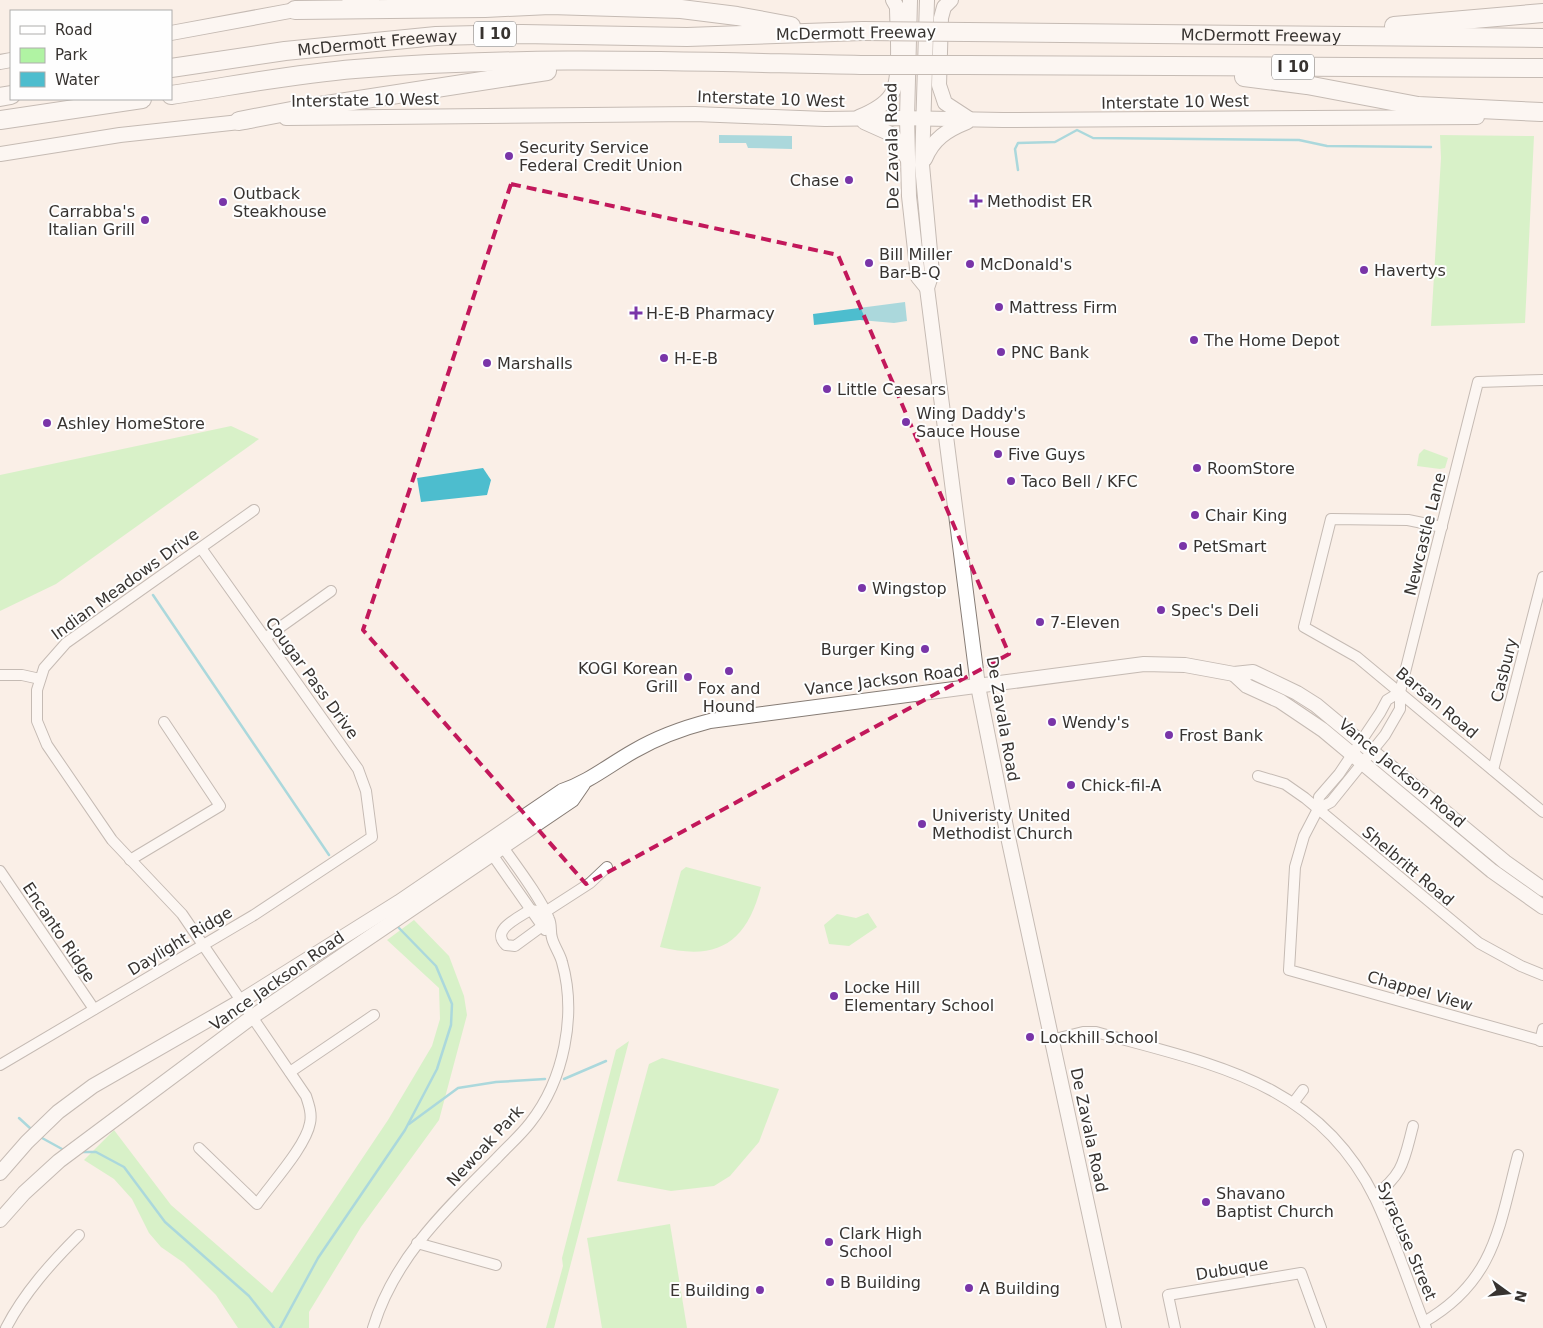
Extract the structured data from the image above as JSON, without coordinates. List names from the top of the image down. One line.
{"streets":{"highway":["McDermott Freeway","I 10"],"main road":["Interstate 10 West","De Zavala Road","Vance Jackson Road"],"street":["Newcastle Lane","Indian Meadows Drive","Casbury","Cougar Pass Drive","Barsan Road","Shelbritt Road","Encanto Ridge","Daylight Ridge","Chappel View","Newoak Park","Syracuse Street","Dubuque"]},"crossings":[["Interstate 10 West","De Zavala Road"],["De Zavala Road","Vance Jackson Road"],["De Zavala Road","Syracuse Street"],["Newcastle Lane","Vance Jackson Road"],["Newcastle Lane","Barsan Road"],["Newcastle Lane","Shelbritt Road"],["Newcastle Lane","Chappel View"],["Indian Meadows Drive","Cougar Pass Drive"],["Indian Meadows Drive","Vance Jackson Road"],["Indian Meadows Drive","Daylight Ridge"],["Casbury","Barsan Road"],["Cougar Pass Drive","Daylight Ridge"],["Vance Jackson Road","Newoak Park"],["Encanto Ridge","Daylight Ridge"]],"places":{"other":["Security Service Federal Credit Union","Chase","Outback Steakhouse","Carrabba's Italian Grill","Bill Miller Bar-B-Q","McDonald's","Havertys","Mattress Firm","The Home Depot","PNC Bank","H-E-B","Marshalls","Little Caesars","Wing Daddy's Sauce House","Ashley HomeStore","Five Guys","RoomStore","Taco Bell / KFC","Chair King","PetSmart","Wingstop","Spec's Deli","7-Eleven","Burger King","Fox and Hound","KOGI Korean Grill","Wendy's","Frost Bank","Chick-fil-A","Univeristy United Methodist Church","Locke Hill Elementary School","Lockhill School","Shavano Baptist Church","Clark High School","B Building","A Building","E Building"],"health":["Methodist ER","H-E-B Pharmacy"]},"legend":["Road","Park","Water"],"north":"right"}
